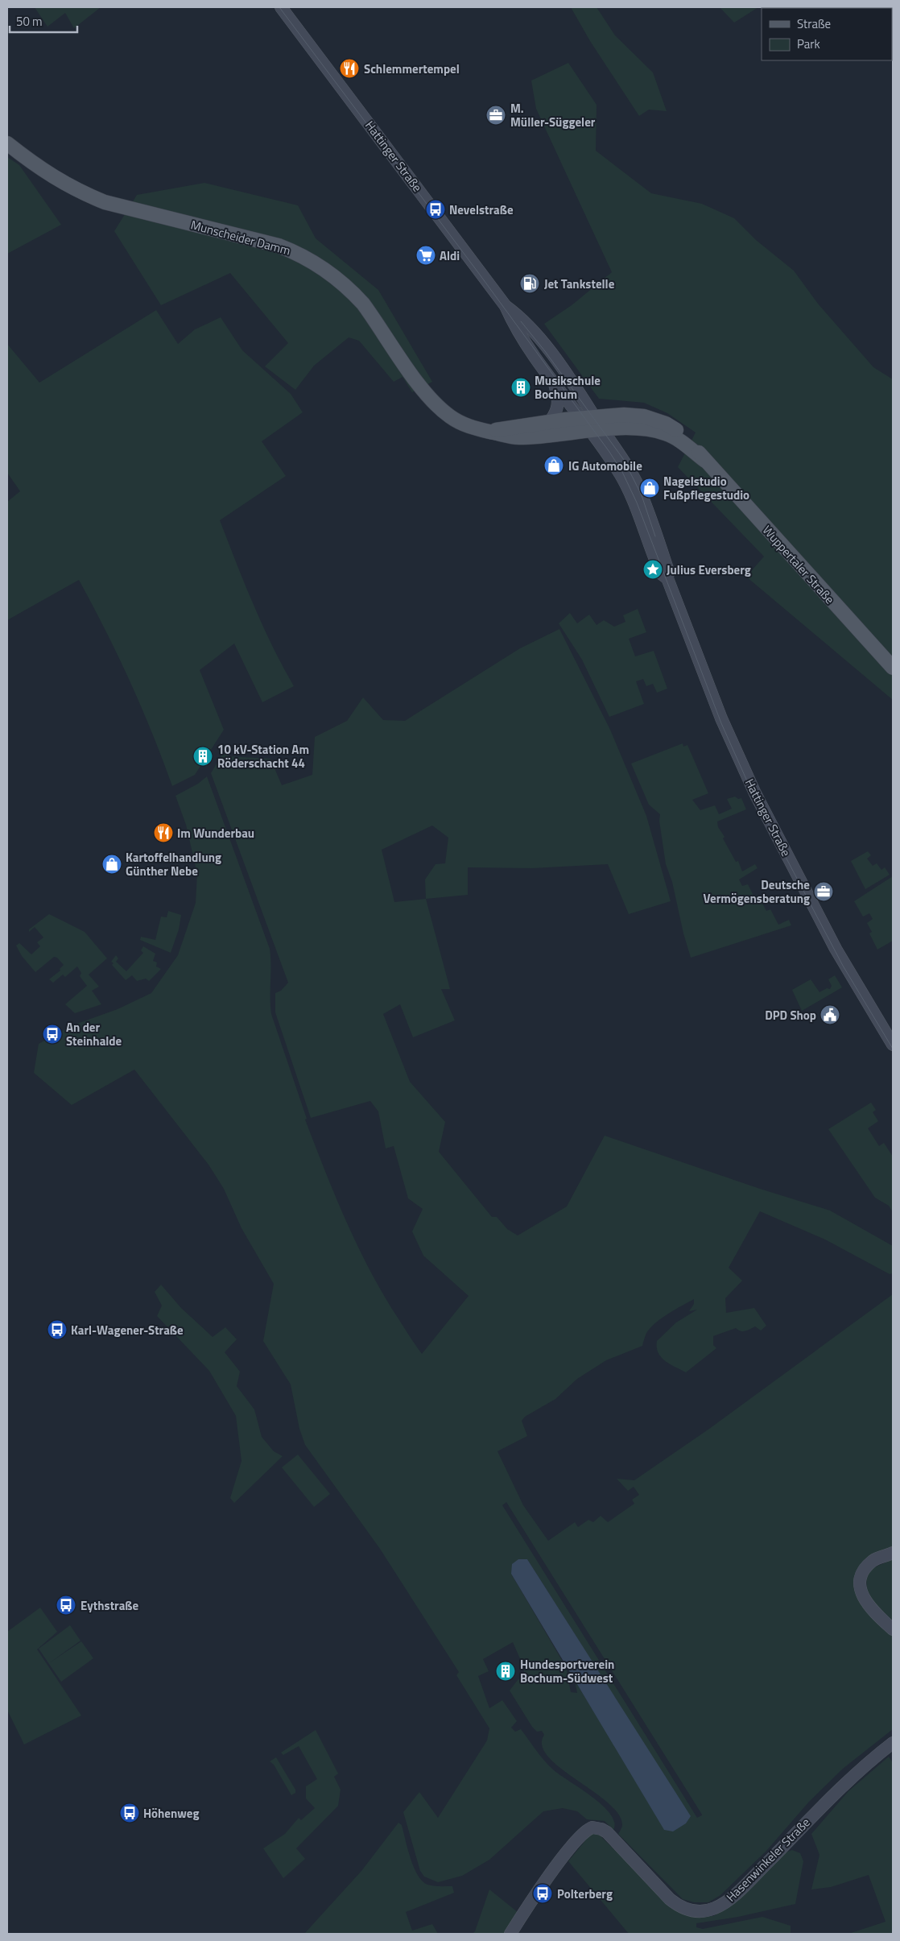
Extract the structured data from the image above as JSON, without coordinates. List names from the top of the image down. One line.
{"streets":{"main road":["Munscheider Damm","Wuppertaler Straße"],"street":["Hattinger Straße","Hasenwinkeler Straße"]},"crossings":[["Hattinger Straße","Munscheider Damm"],["Hattinger Straße","Wuppertaler Straße"],["Munscheider Damm","Wuppertaler Straße"]],"places":{"restaurant":["Schlemmertempel","Im Wunderbau"],"office":["M. Müller-Süggeler","Deutsche Vermögensberatung"],"bus stop":["Nevelstraße","An der Steinhalde","Karl-Wagener-Straße","Eythstraße","Höhenweg","Polterberg"],"supermarket":["Aldi"],"fuel station":["Jet Tankstelle"],"building":["Musikschule Bochum","10 kV-Station Am Röderschacht 44","Hundesportverein Bochum-Südwest"],"shop":["IG Automobile","Nagelstudio Fußpflegestudio","Kartoffelhandlung Günther Nebe"],"place":["Julius Eversberg"],"public building":["DPD Shop"]},"legend":["Straße","Park"],"scale_bar":"50 m"}
